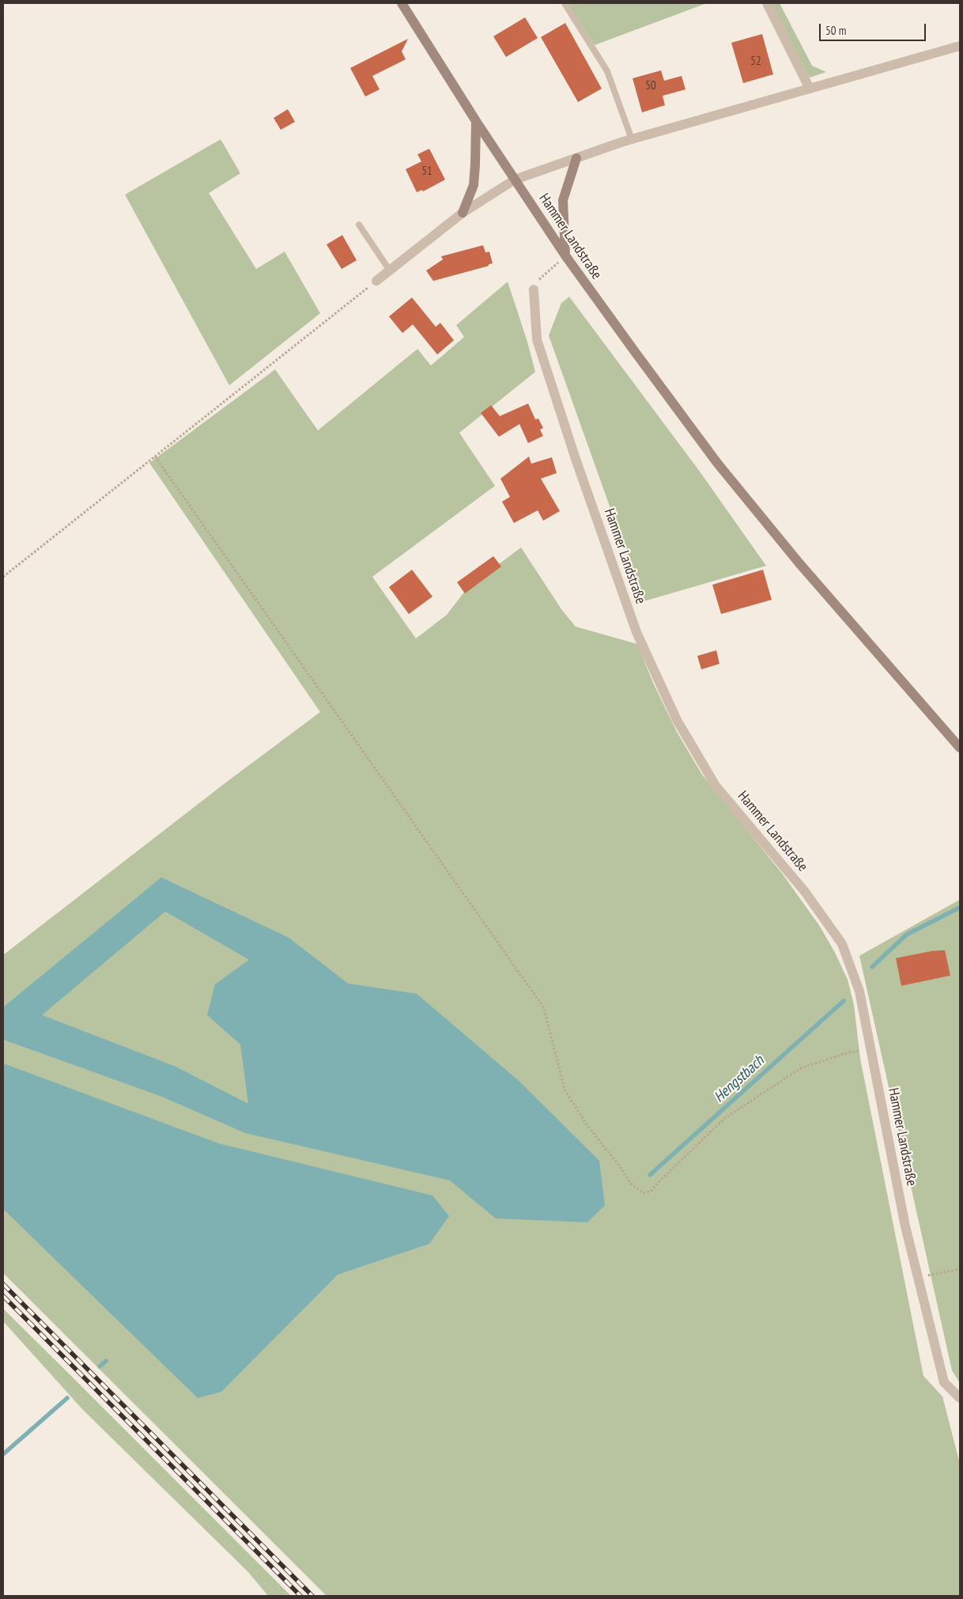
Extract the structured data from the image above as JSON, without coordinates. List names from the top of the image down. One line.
{"streets":{"main road":["Hammer Landstraße"]},"water":["Hengstbach"],"house_numbers":["52","50","51"],"scale_bar":"50 m"}
